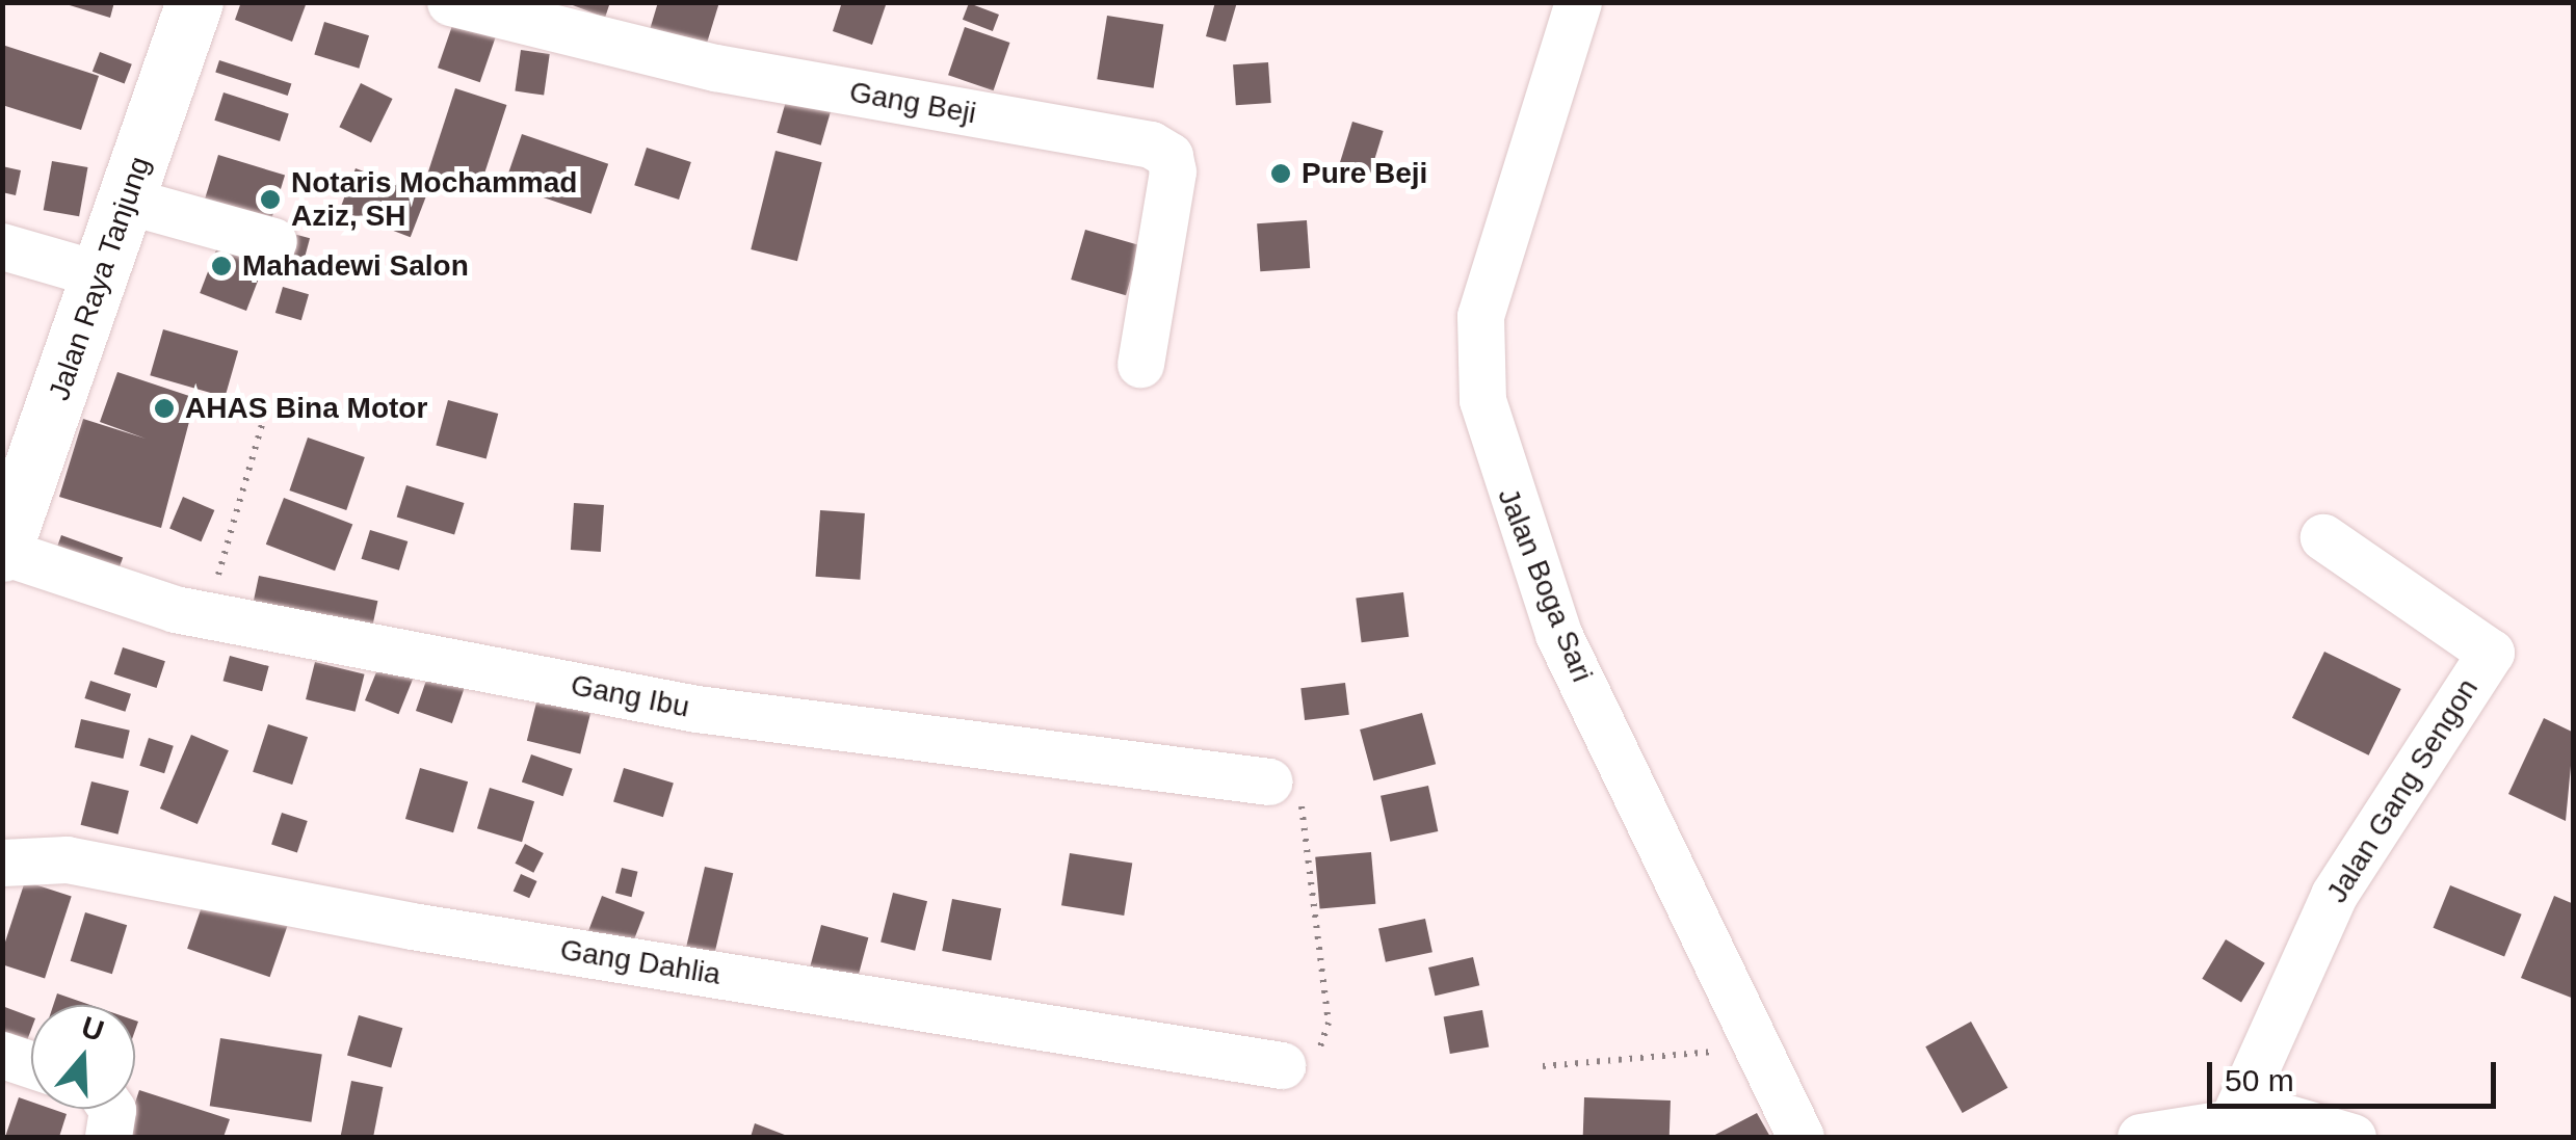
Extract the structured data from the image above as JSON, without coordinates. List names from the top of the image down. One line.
{"streets":{"main road":["Jalan Raya Tanjung"],"street":["Gang Beji","Jalan Boga Sari","Gang Ibu","Jalan Gang Sengon","Gang Dahlia"]},"crossings":[["Jalan Raya Tanjung","Gang Ibu"]],"places":["Pure Beji","Notaris Mochammad Aziz, SH","Mahadewi Salon","AHAS Bina Motor"],"scale_bar":"50 m","north":"top"}
